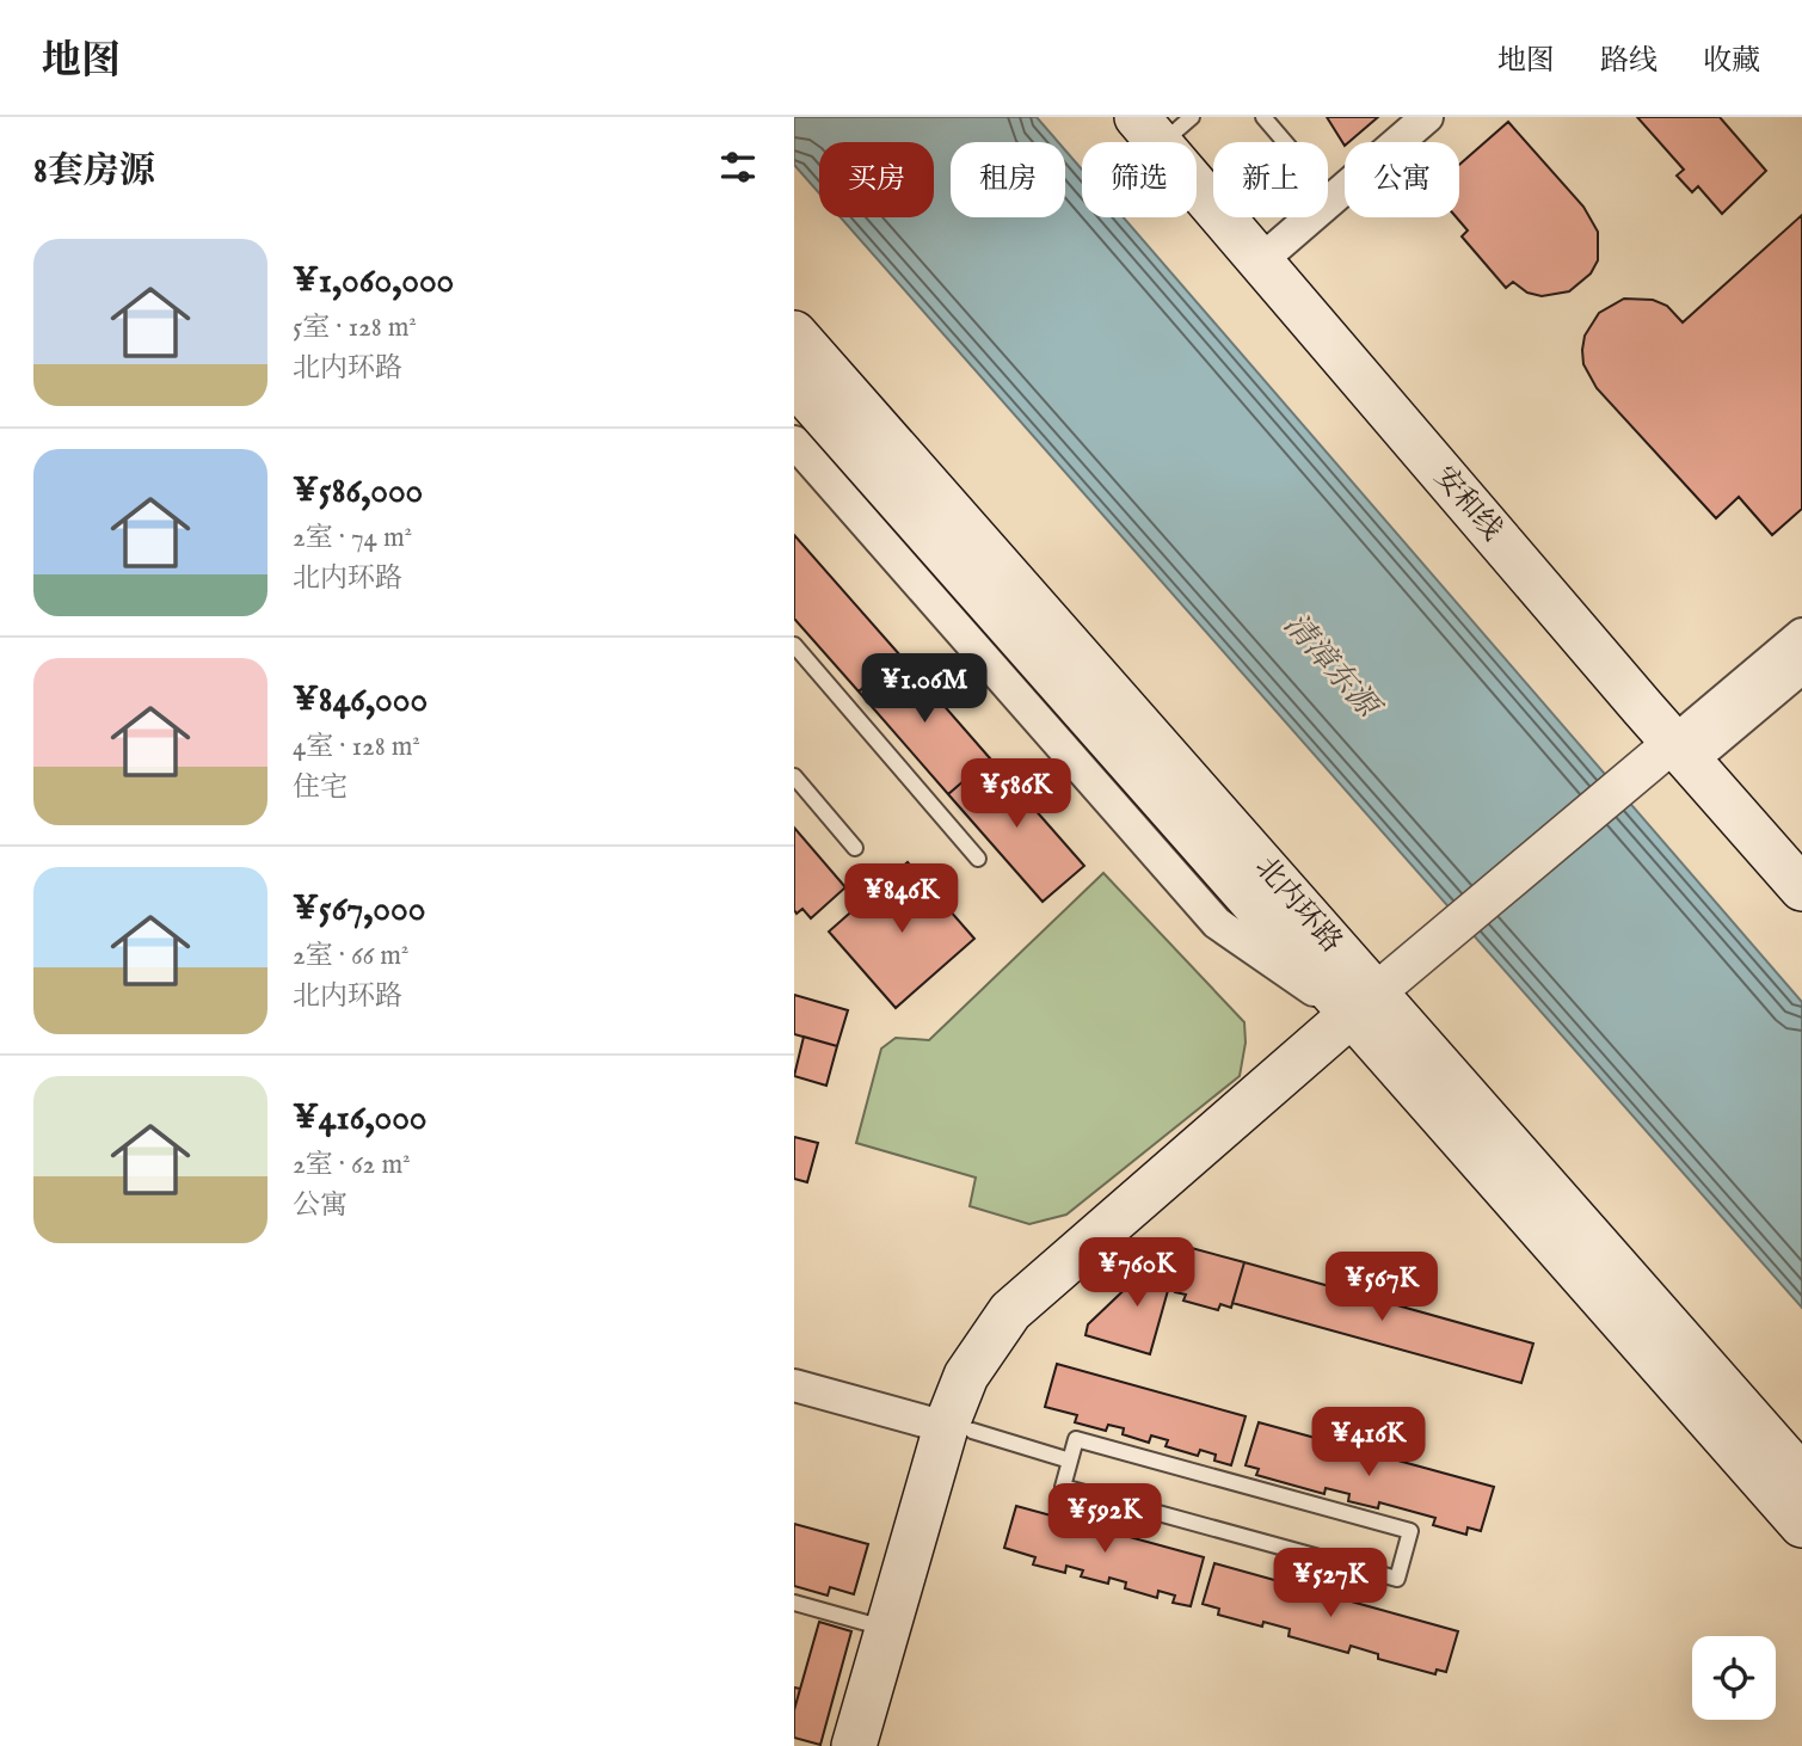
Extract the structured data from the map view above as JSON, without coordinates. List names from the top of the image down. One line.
{"streets":{"main road":["安和线","北内环路"]},"water":["清漳东源"],"page":{"header":"地图","nav":["地图","路线","收藏"],"heading":"8套房源","chip":["买房","租房","筛选","新上","公寓"],"list":[{"name":"¥1,060,000","note":"5室 · 128 m² · 北内环路"},{"name":"¥586,000","note":"2室 · 74 m² · 北内环路"},{"name":"¥846,000","note":"4室 · 128 m² · 住宅"},{"name":"¥567,000","note":"2室 · 66 m² · 北内环路"},{"name":"¥416,000","note":"2室 · 62 m² · 公寓"}],"price":["¥1.06M","¥586K","¥846K","¥760K","¥567K","¥416K","¥592K","¥527K"]}}
